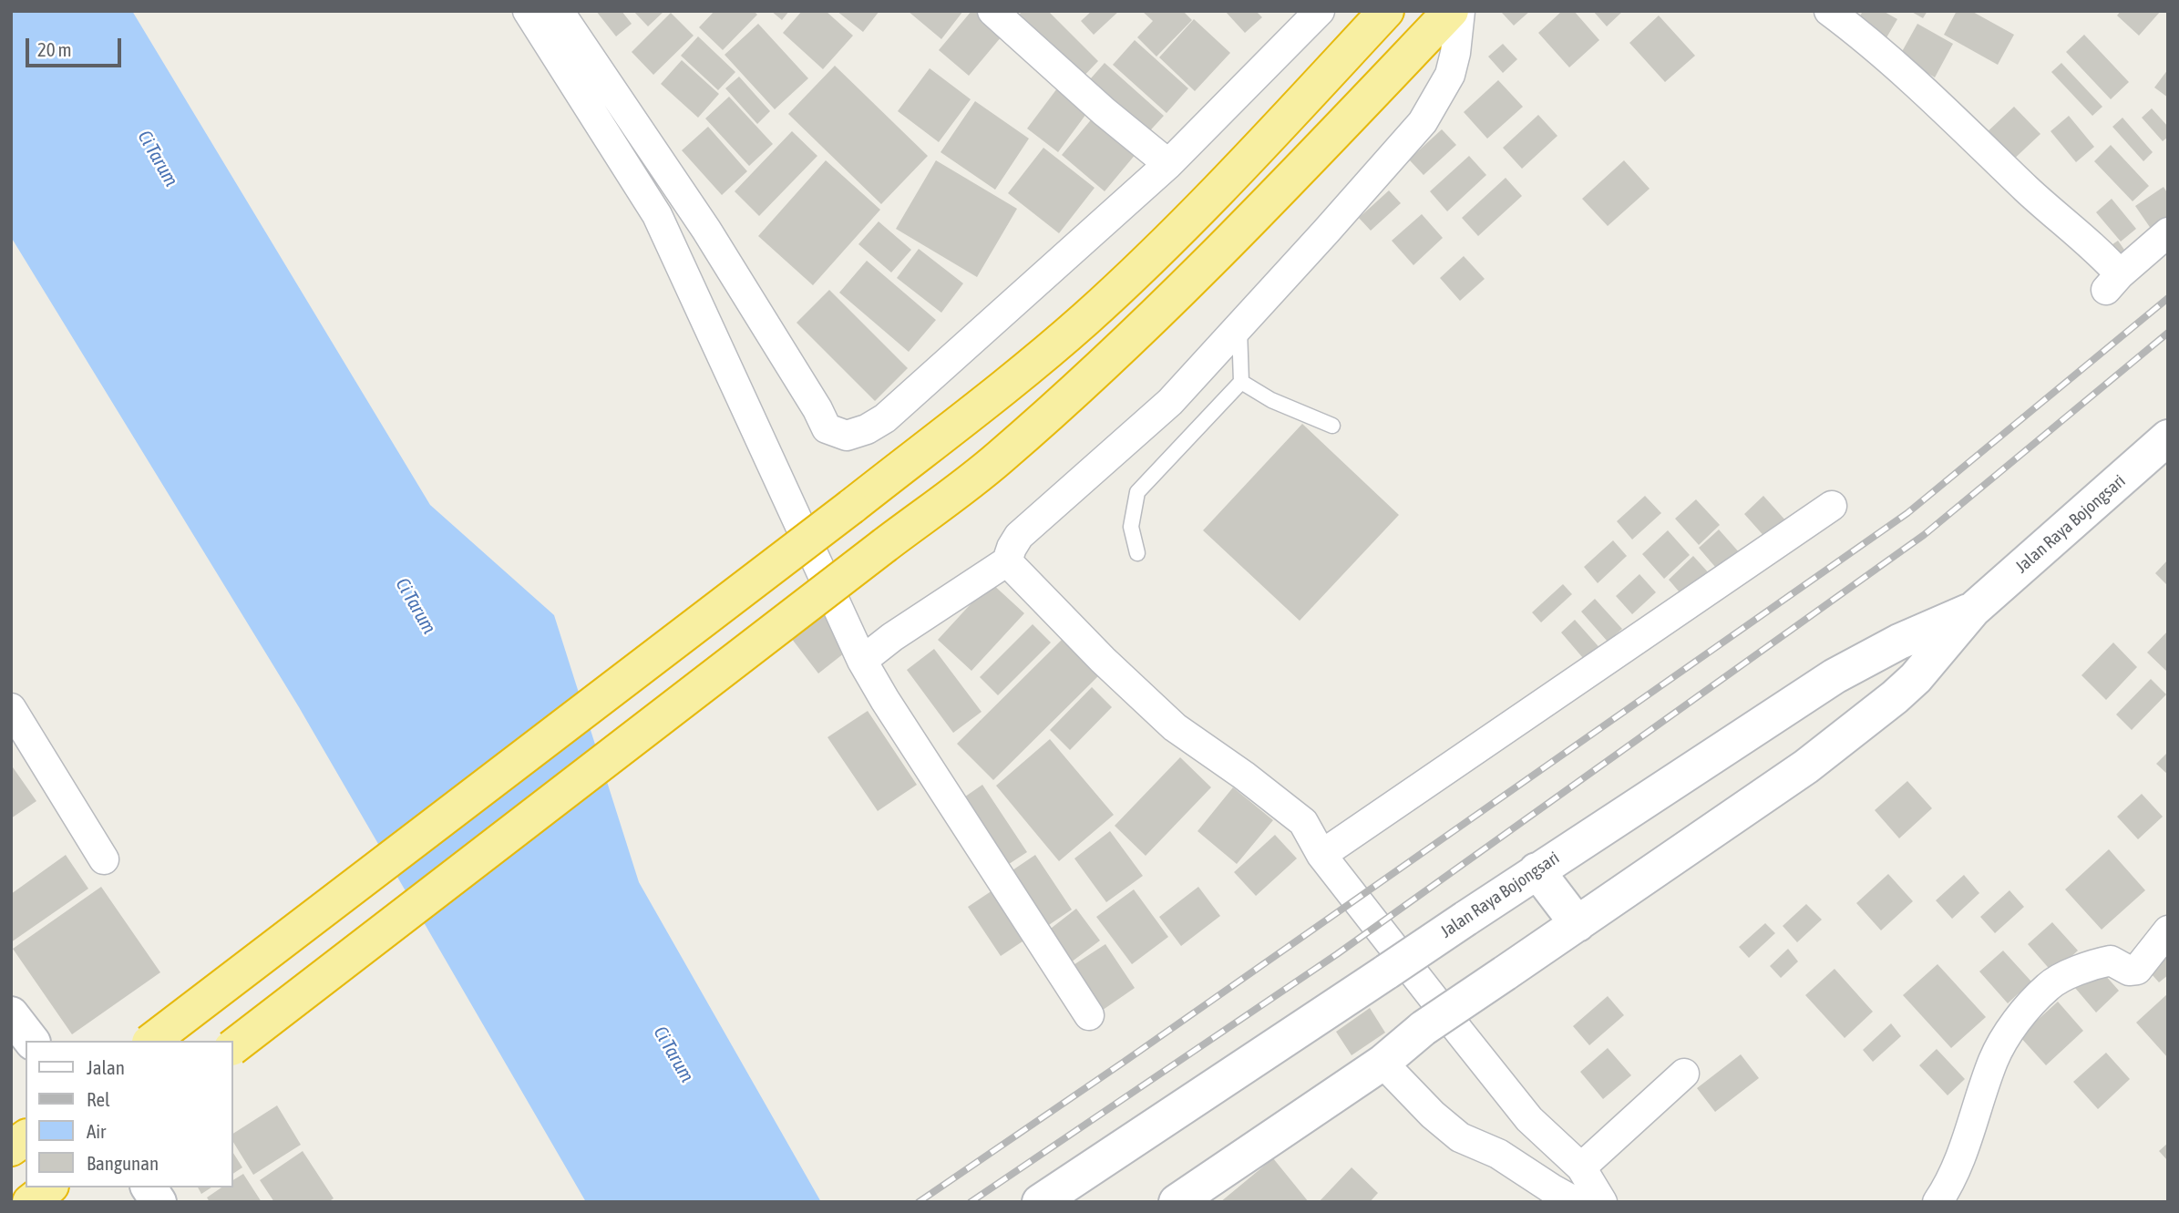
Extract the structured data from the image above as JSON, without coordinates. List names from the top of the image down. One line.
{"streets":{"street":["Jalan Raya Bojongsari"]},"water":["Ci Tarum"],"legend":["Jalan","Rel","Air","Bangunan"],"scale_bar":"20 m"}
